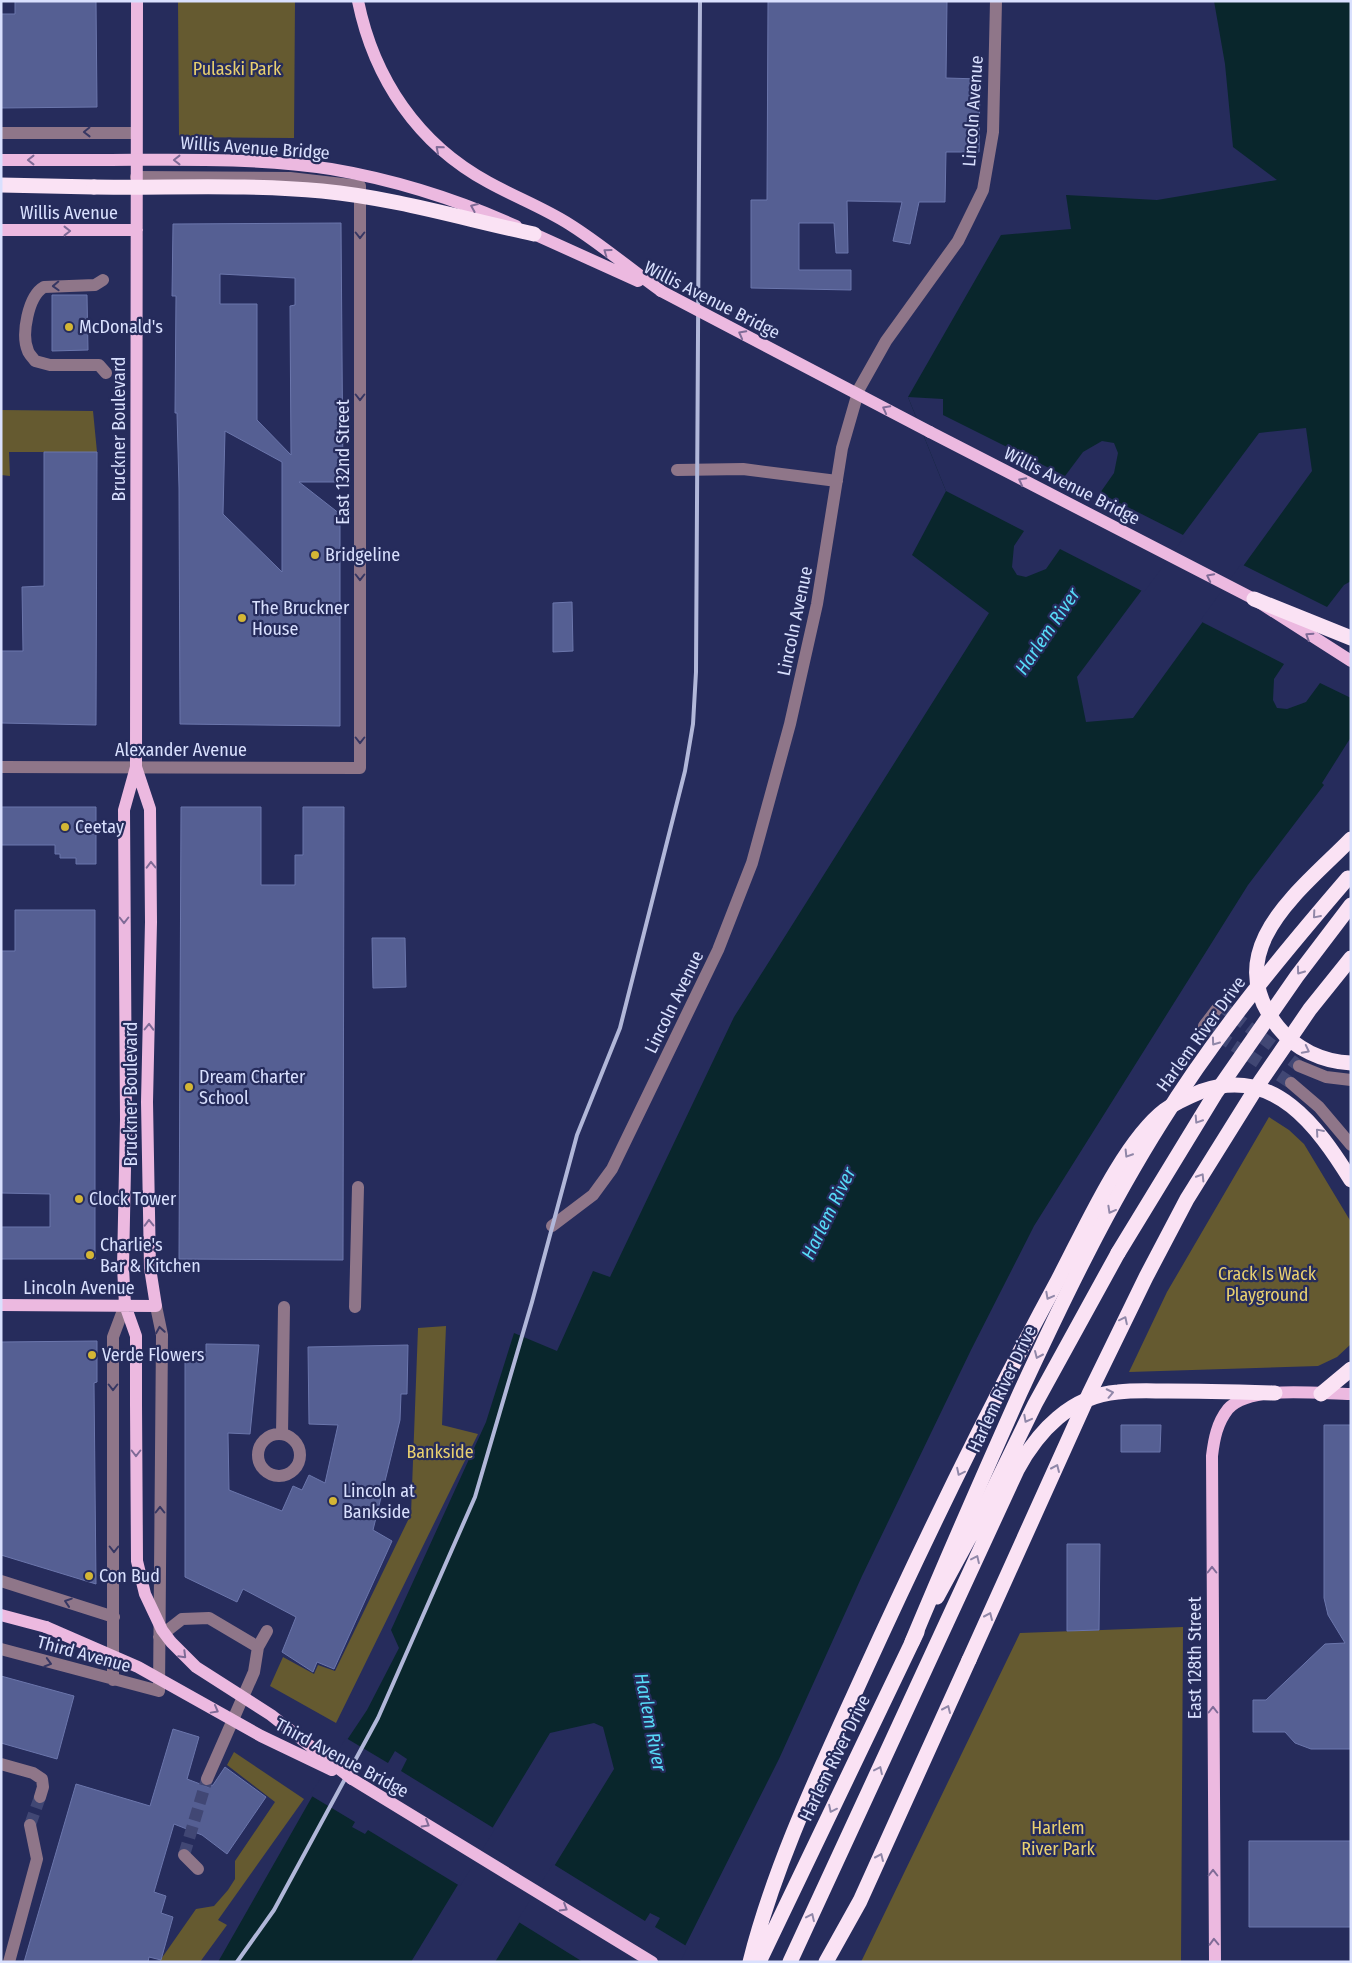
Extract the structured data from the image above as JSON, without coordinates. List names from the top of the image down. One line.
{"streets":{"highway":["Harlem River Drive"],"main road":["Lincoln Avenue","Willis Avenue Bridge","Willis Avenue","Bruckner Boulevard","East 128th Street","Third Avenue Bridge"],"street":["East 132nd Street","Alexander Avenue","Third Avenue"]},"crossings":[["Lincoln Avenue","Bruckner Boulevard"],["Willis Avenue","Bruckner Boulevard"],["Bruckner Boulevard","East 132nd Street"],["Bruckner Boulevard","Alexander Avenue"],["Bruckner Boulevard","Third Avenue"],["East 132nd Street","Alexander Avenue"]],"one_way":["Willis Avenue Bridge","Willis Avenue","East 128th Street","Third Avenue Bridge"],"water":["Harlem River"],"parks":["Pulaski Park","Crack Is Wack Playground","Bankside","Harlem River Park"],"places":["McDonald's","Bridgeline","The Bruckner House","Ceetay","Dream Charter School","Clock Tower","Charlie's Bar & Kitchen","Verde Flowers","Lincoln at Bankside","Con Bud"]}
